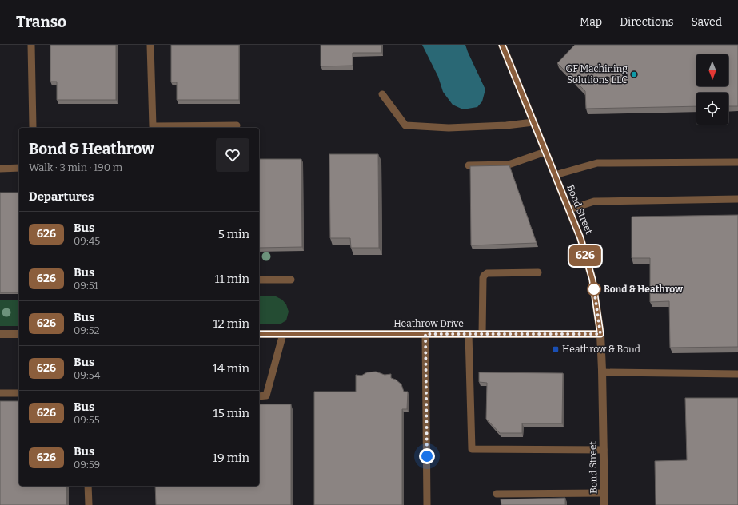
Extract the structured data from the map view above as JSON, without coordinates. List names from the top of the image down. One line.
{"streets":{"street":["Bond Street","Heathrow Drive"]},"crossings":[["Bond Street","Heathrow Drive"]],"places":{"other":["GF Machining Solutions LLC","Bond & Heathrow"],"transit":["Heathrow & Bond"]},"lines":["bus line 626"],"north":"bottom","page":{"header":"Transo","nav":["Map","Directions","Saved"],"on_map":"626","heading":[["Bond & Heathrow","Walk · 3 min · 190 m"],"Departures"],"list":[{"mark":"626","name":"Bus","note":"09:45","value":"5 min"},{"mark":"626","name":"Bus","note":"09:51","value":"11 min"},{"mark":"626","name":"Bus","note":"09:52","value":"12 min"},{"mark":"626","name":"Bus","note":"09:54","value":"14 min"},{"mark":"626","name":"Bus","note":"09:55","value":"15 min"},{"mark":"626","name":"Bus","note":"09:59","value":"19 min"}]}}
